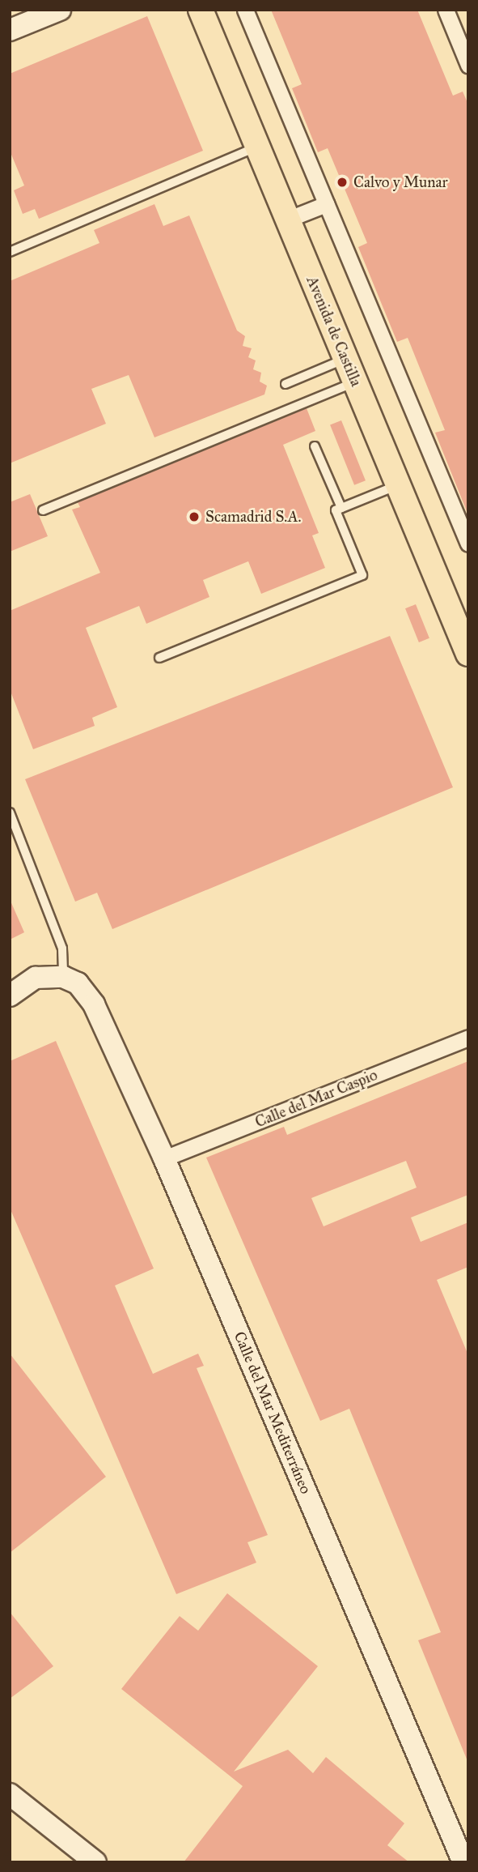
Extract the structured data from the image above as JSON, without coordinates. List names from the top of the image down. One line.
{"streets":{"main road":["Avenida de Castilla"],"street":["Calle del Mar Caspio","Calle del Mar Mediterráneo"]},"crossings":[["Calle del Mar Caspio","Calle del Mar Mediterráneo"]],"places":["Calvo y Munar","Scamadrid S.A."]}
